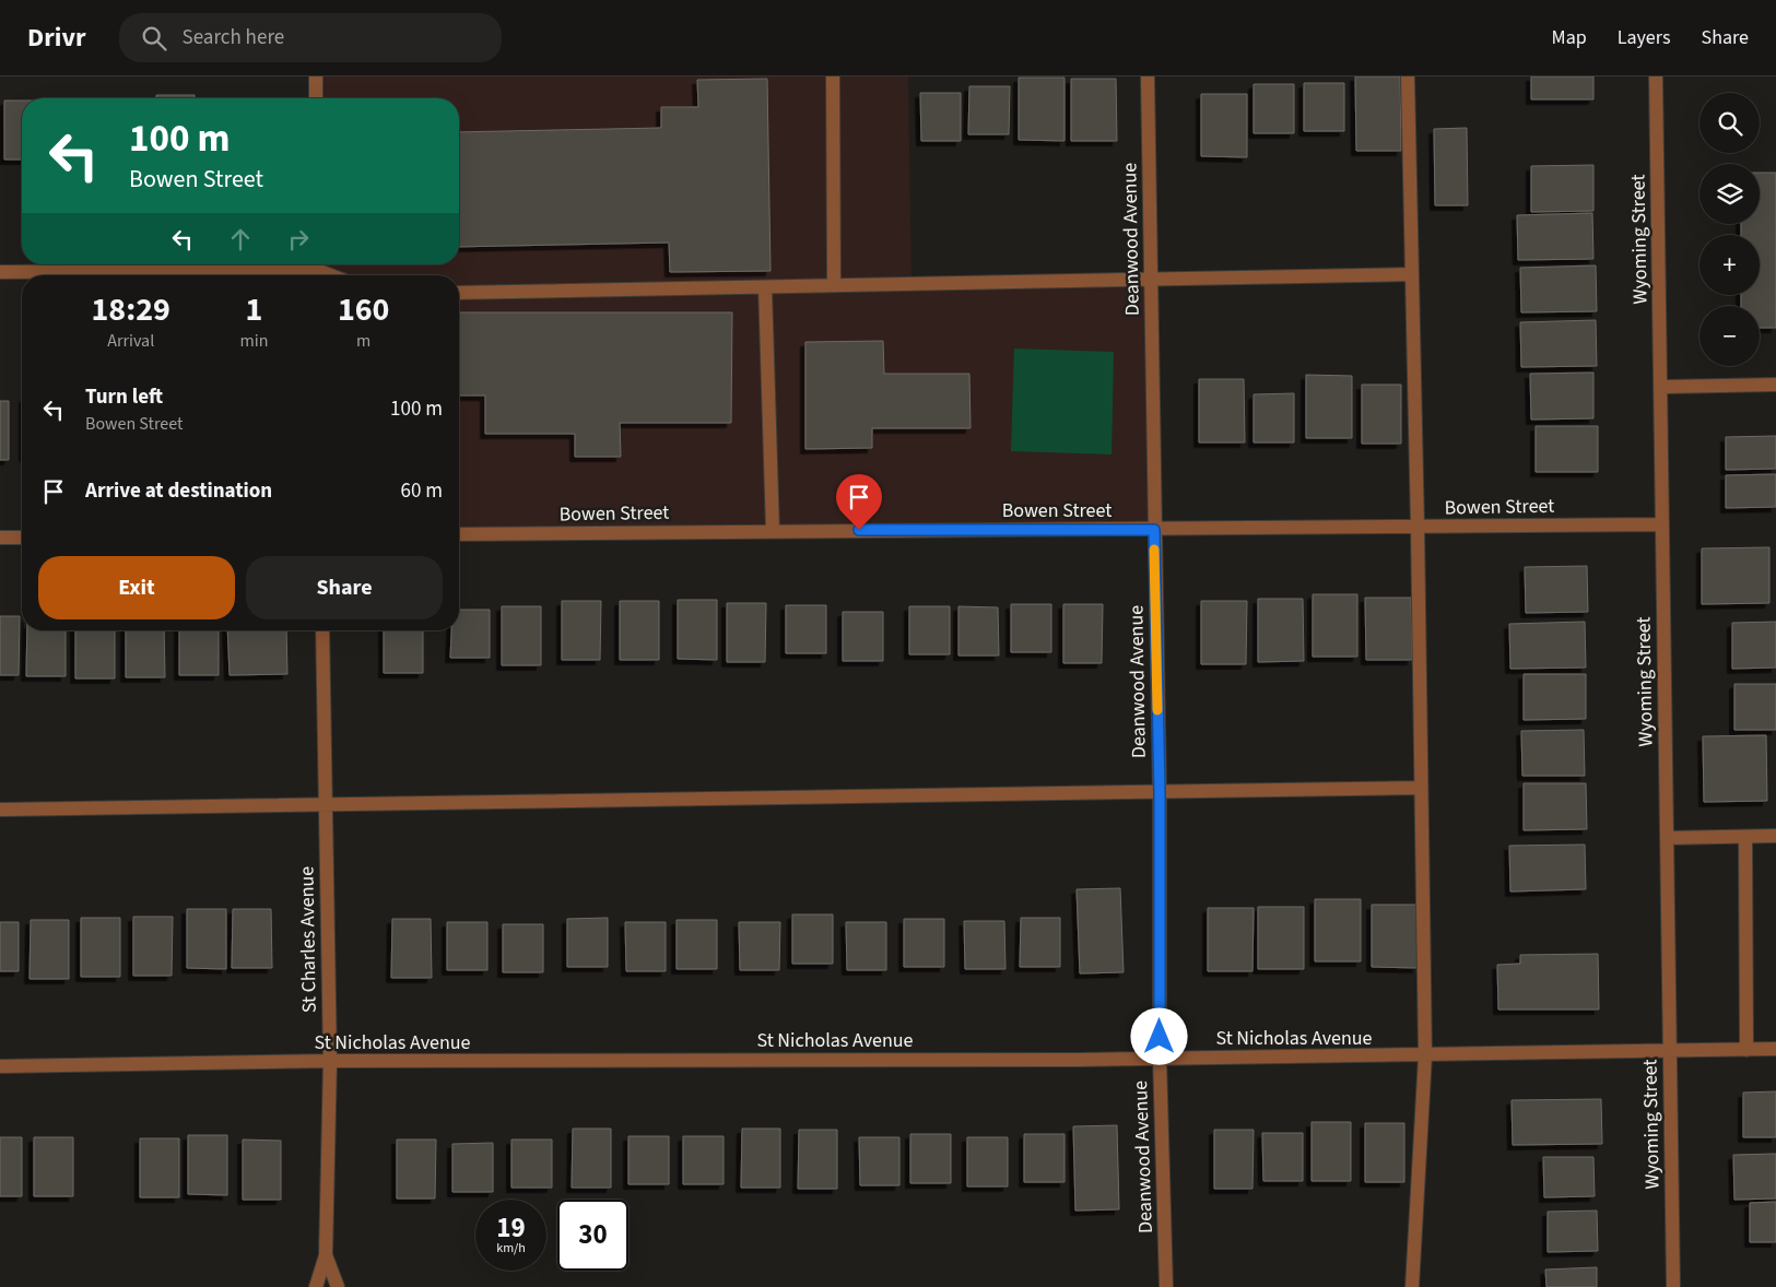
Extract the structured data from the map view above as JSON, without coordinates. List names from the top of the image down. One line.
{"streets":{"street":["Deanwood Avenue","Wyoming Street","Bowen Street","St Charles Avenue","St Nicholas Avenue"]},"crossings":[["Deanwood Avenue","Bowen Street"],["Deanwood Avenue","St Nicholas Avenue"],["Wyoming Street","Bowen Street"],["Wyoming Street","St Nicholas Avenue"],["St Charles Avenue","St Nicholas Avenue"]],"page":{"header":"Drivr","search":"Search here","nav":["Map","Layers","Share"],"map_buttons":["+","−"],"turn":["100 m","Bowen Street"],"eta":["18:29","Arrival","1","min","160","m"],"list":[{"name":"Turn left","note":"Bowen Street","value":"100 m"},{"name":"Arrive at destination","value":"60 m"}],"buttons":["Exit","Share"],"speed":"19 km/h","limit":"30"}}
